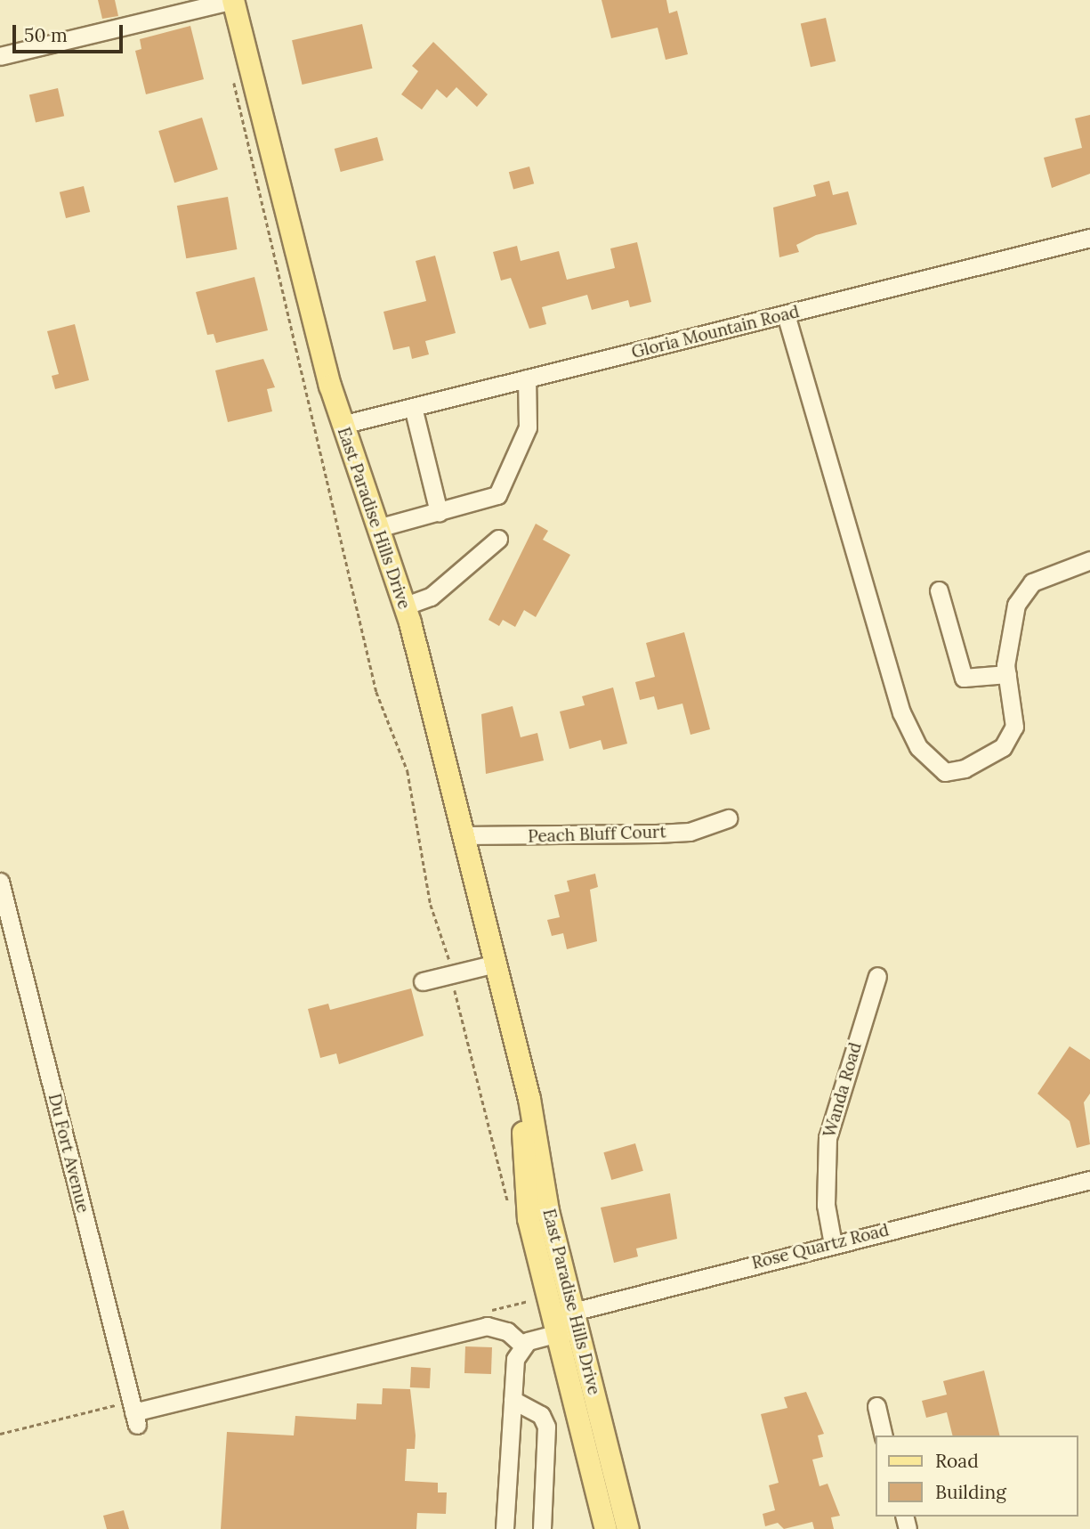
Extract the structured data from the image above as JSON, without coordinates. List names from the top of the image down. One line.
{"streets":{"main road":["East Paradise Hills Drive"],"street":["Gloria Mountain Road","Peach Bluff Court","Wanda Road","Du Fort Avenue","Rose Quartz Road"]},"crossings":[["Gloria Mountain Road","East Paradise Hills Drive"],["East Paradise Hills Drive","Peach Bluff Court"],["East Paradise Hills Drive","Rose Quartz Road"],["Wanda Road","Rose Quartz Road"],["Du Fort Avenue","Rose Quartz Road"]],"legend":["Road","Building"],"scale_bar":"50 m"}
